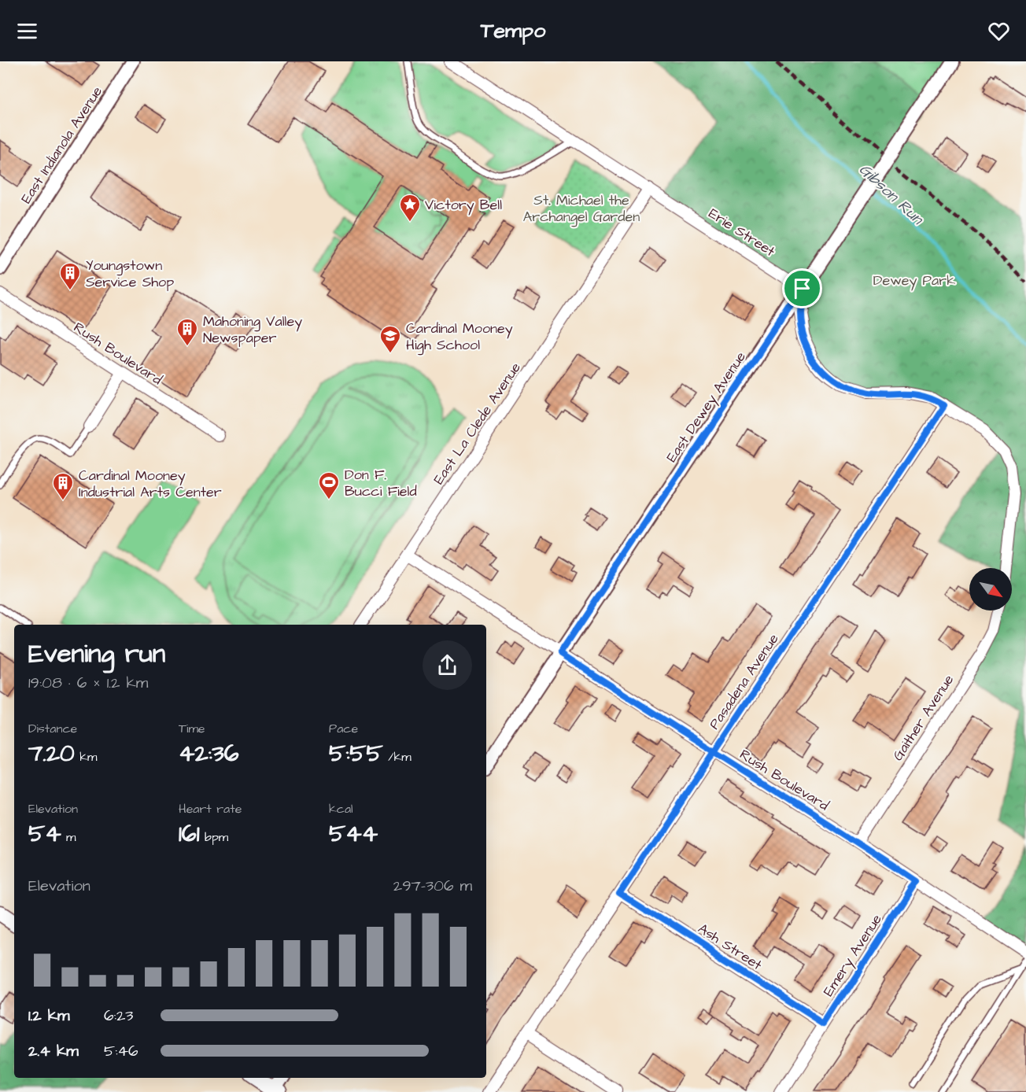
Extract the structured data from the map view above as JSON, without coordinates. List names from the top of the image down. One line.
{"streets":{"street":["East Indianola Avenue","Erie Street","Rush Boulevard","East Dewey Avenue","East La Clede Avenue","Pasadena Avenue","Gaither Avenue","Ash Street","Emery Avenue"]},"crossings":[["Erie Street","East Dewey Avenue"],["Erie Street","East La Clede Avenue"],["Rush Boulevard","East Dewey Avenue"],["Rush Boulevard","East La Clede Avenue"],["Rush Boulevard","Pasadena Avenue"],["Rush Boulevard","Gaither Avenue"],["Rush Boulevard","Emery Avenue"],["Pasadena Avenue","Ash Street"],["Ash Street","Emery Avenue"]],"water":["Gibson Run"],"parks":["St. Michael the Archangel Garden","Dewey Park"],"places":{"place":["Victory Bell"],"building":["Youngstown Service Shop","Mahoning Valley Newspaper","Cardinal Mooney Industrial Arts Center"],"school or university":["Cardinal Mooney High School"],"sports":["Don F. Bucci Field"]},"north":"bottom right","page":{"header":"Tempo","heading":["Evening run","19:08 · 6 × 1.2 km"],"stats":[["Distance","7.20 km"],["Time","42:36"],["Pace","5:55 /km"],["Elevation","54 m"],["Heart rate","161 bpm"],["kcal","544"]],"chart":["Elevation","297–306 m"],"list":[{"name":"1.2 km","note":"6:23"},{"name":"2.4 km","note":"5:46"}]}}
